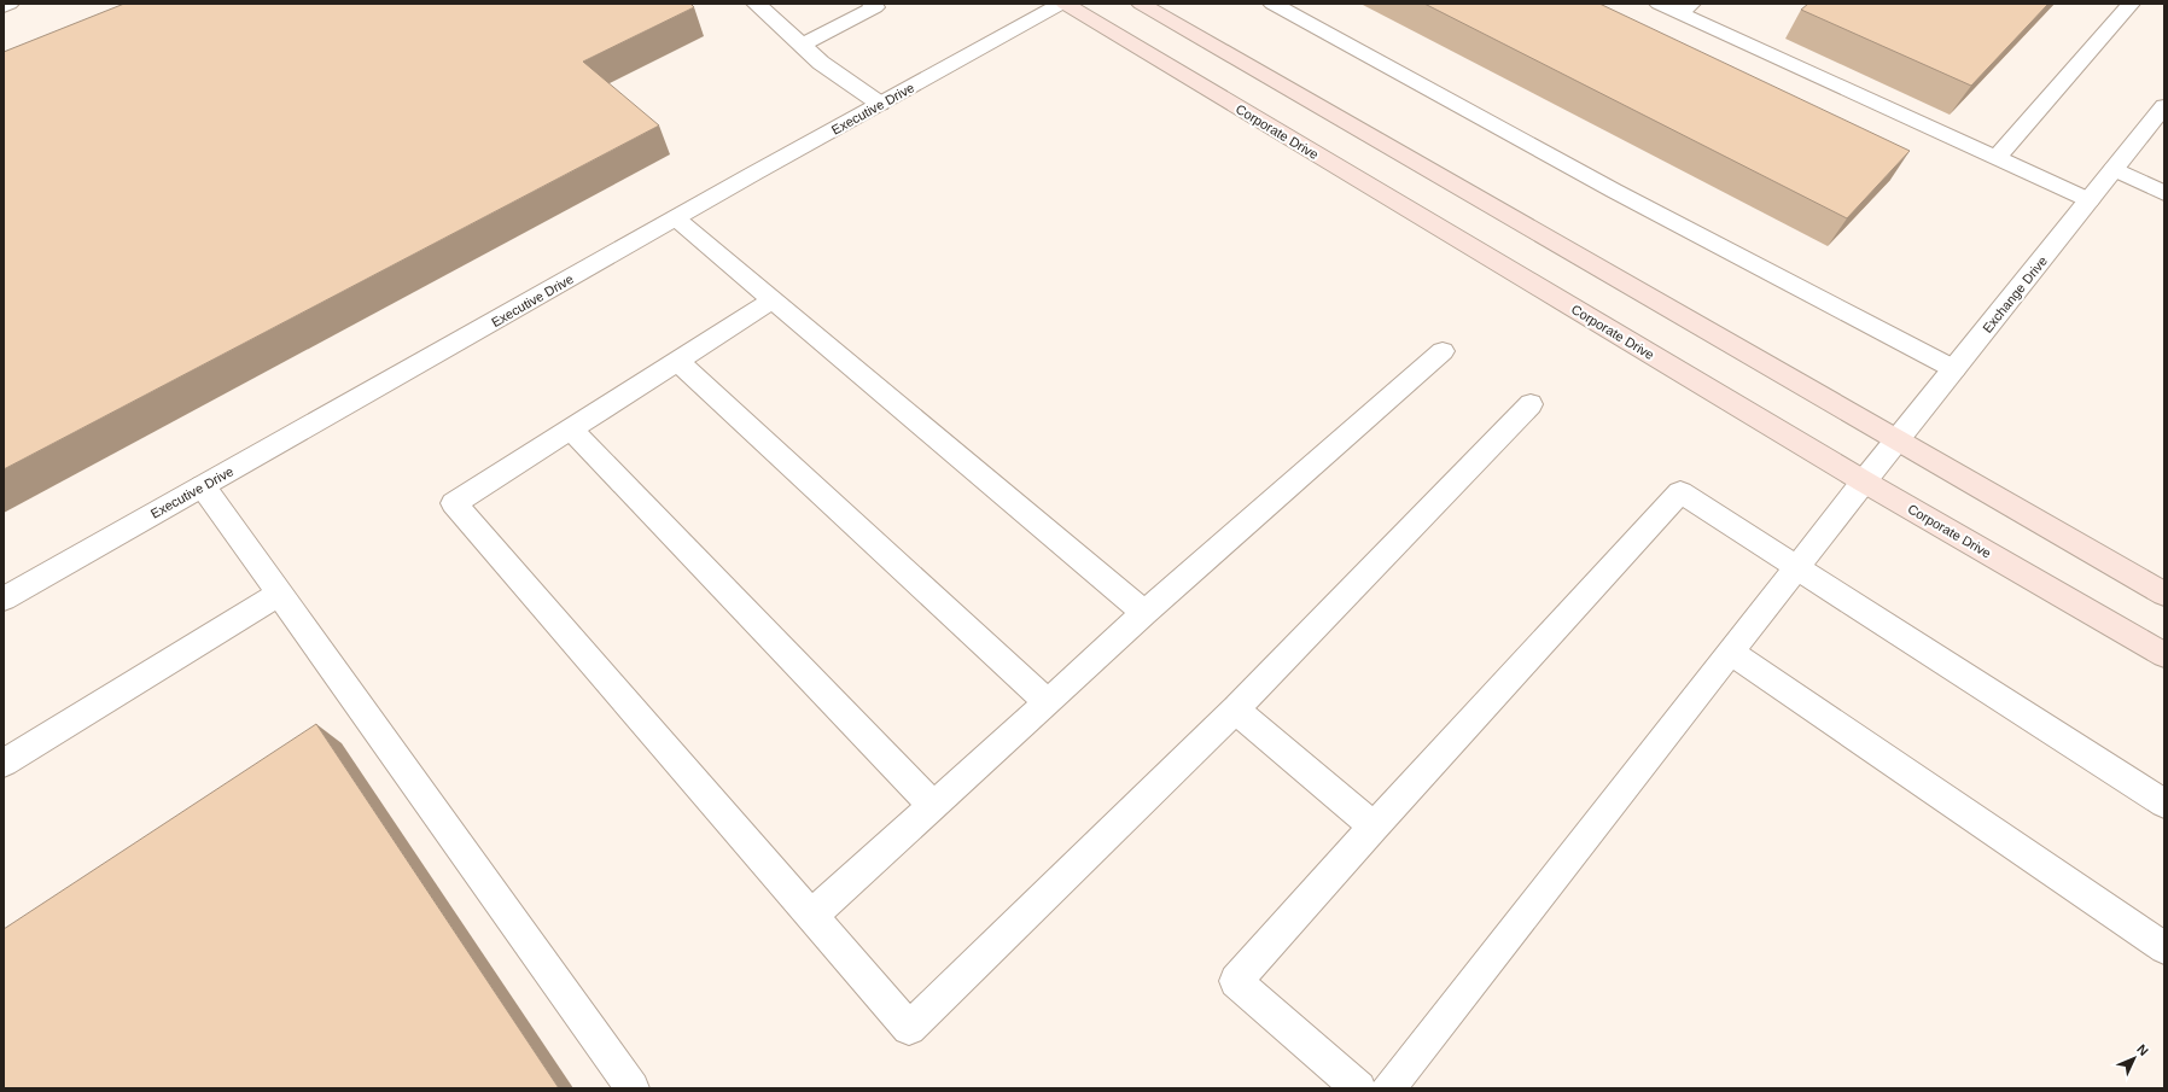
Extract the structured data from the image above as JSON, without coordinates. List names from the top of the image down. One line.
{"streets":{"street":["Executive Drive","Corporate Drive","Exchange Drive"]},"crossings":[["Executive Drive","Corporate Drive"],["Corporate Drive","Exchange Drive"]],"north":"top right"}
